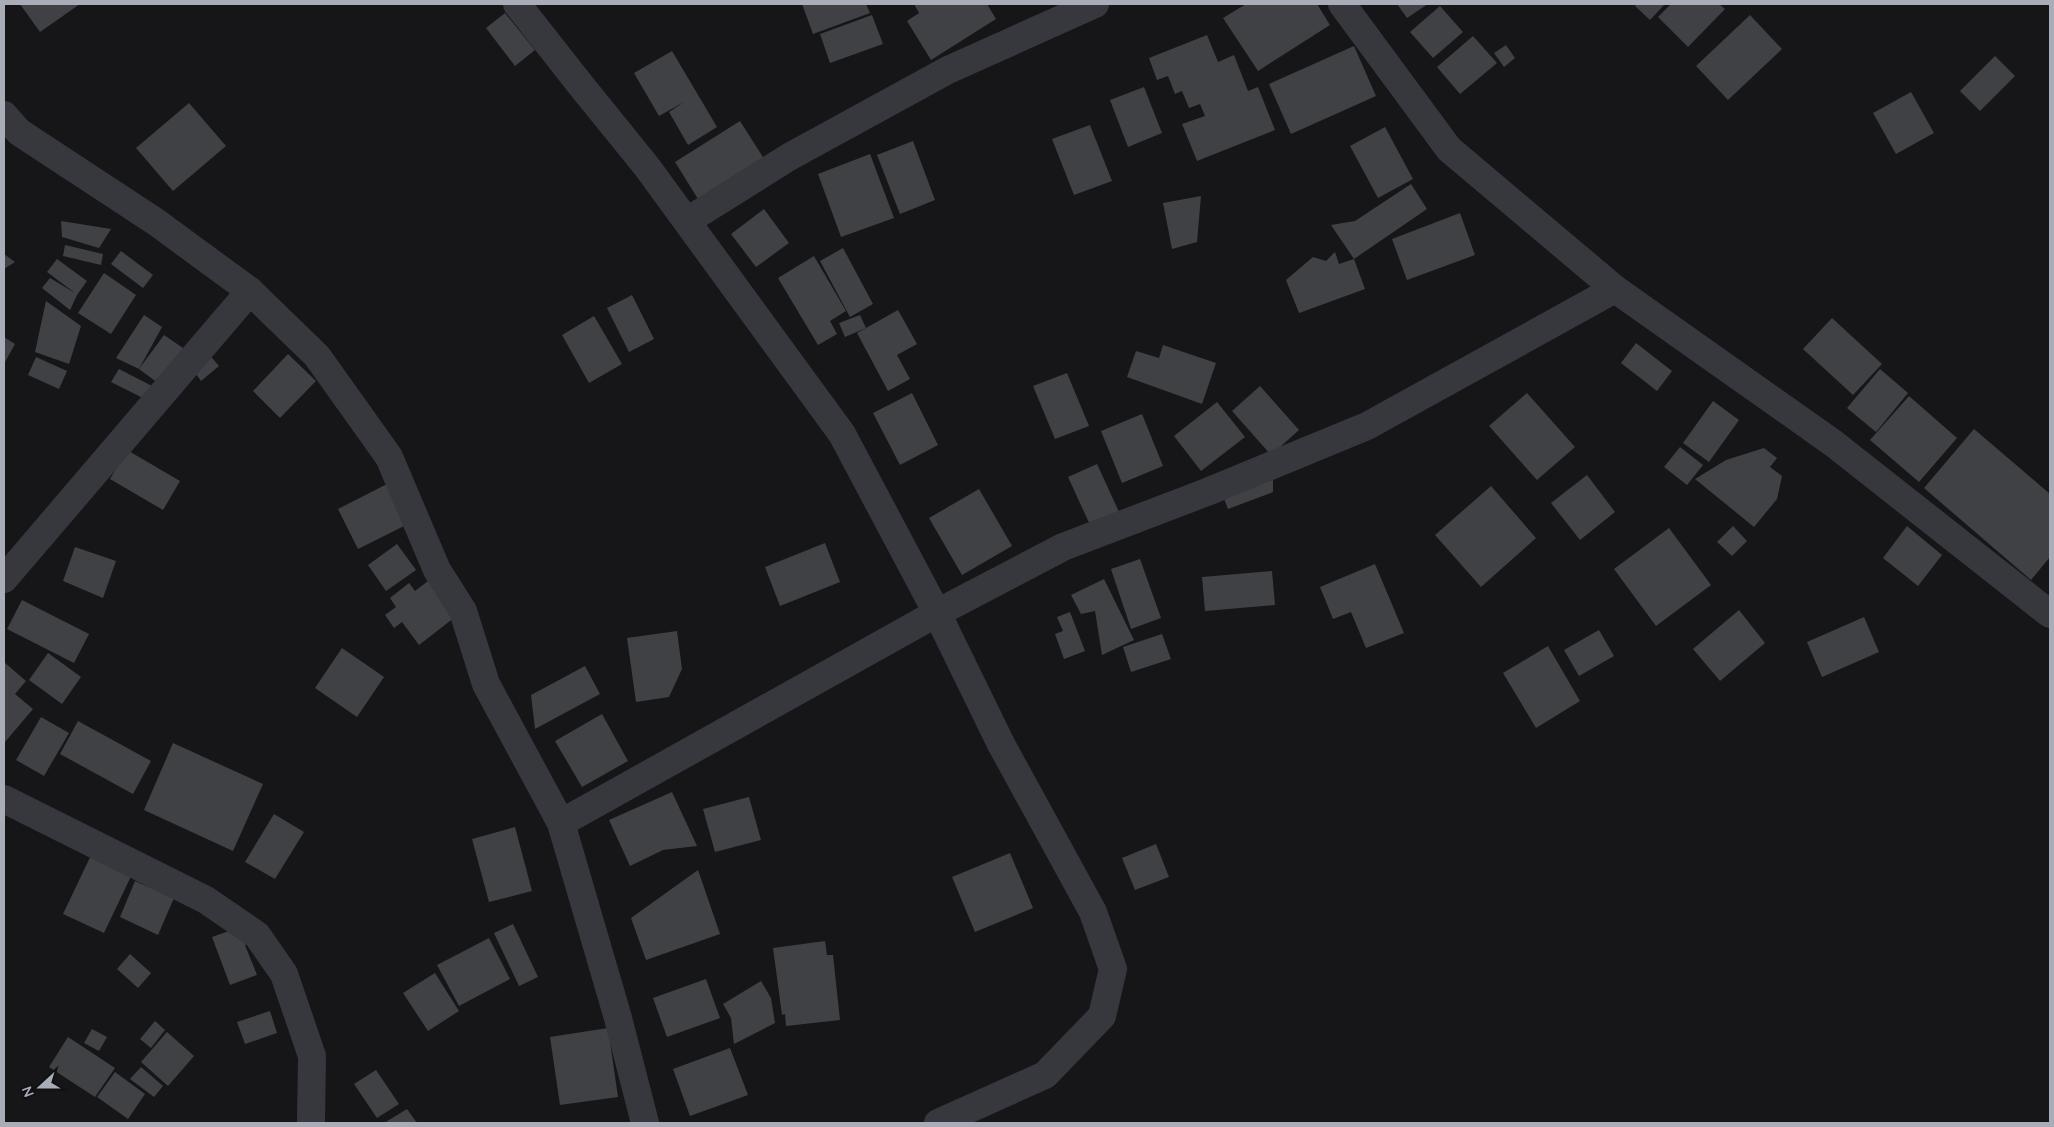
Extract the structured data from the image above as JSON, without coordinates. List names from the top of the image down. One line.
{"north":"left"}
